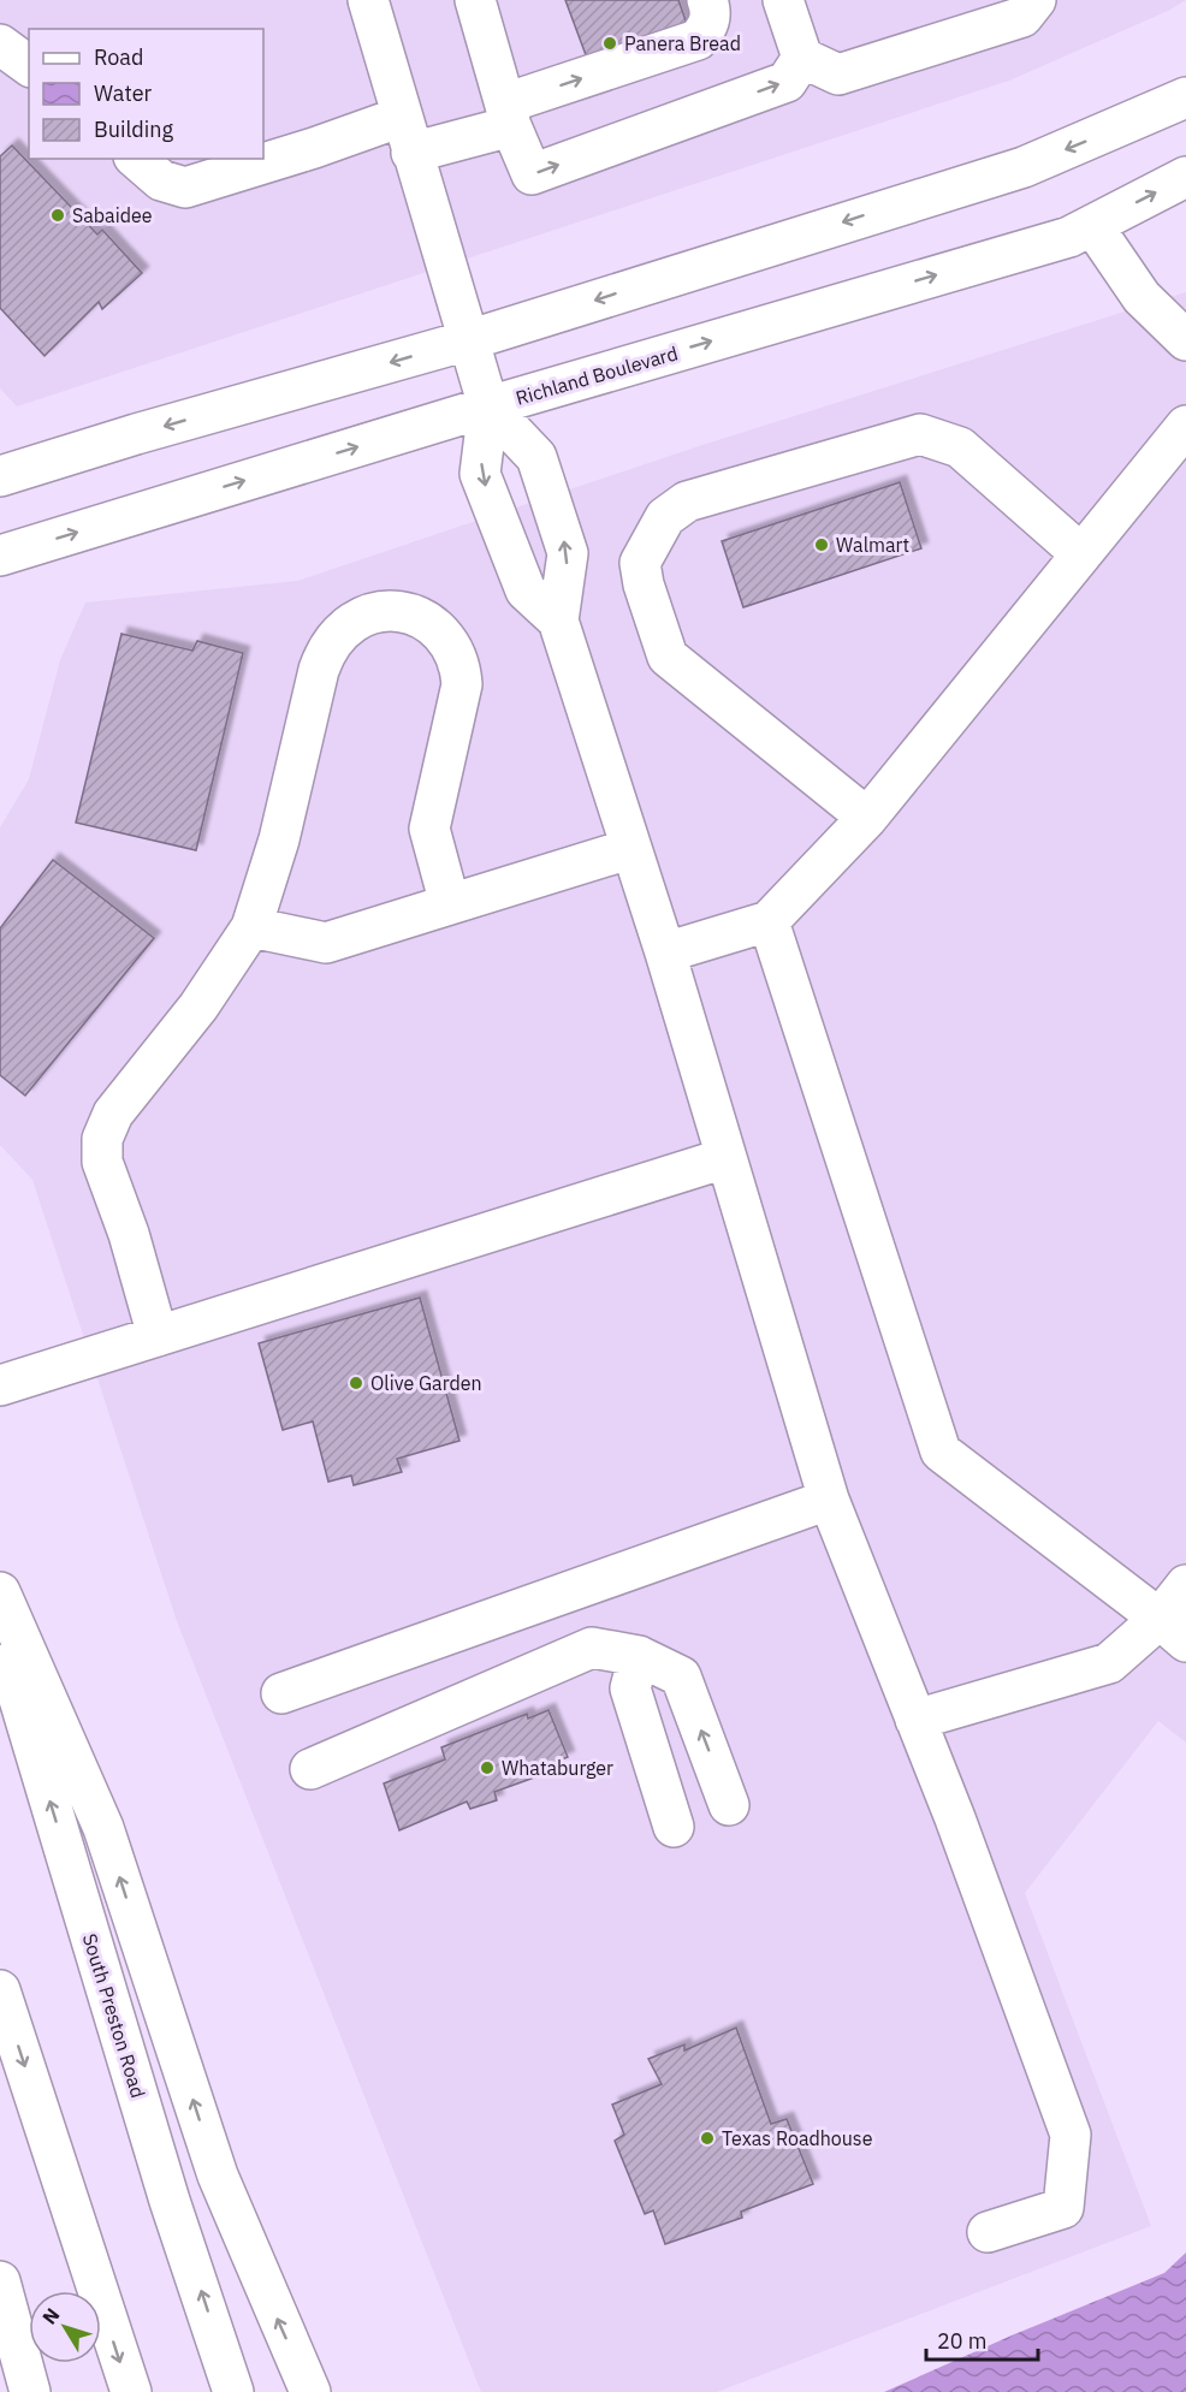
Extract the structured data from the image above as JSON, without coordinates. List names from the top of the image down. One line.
{"streets":{"street":["Richland Boulevard","South Preston Road"]},"places":["Panera Bread","Sabaidee","Walmart","Olive Garden","Whataburger","Texas Roadhouse"],"legend":["Road","Water","Building"],"scale_bar":"20 m","north":"top left"}
